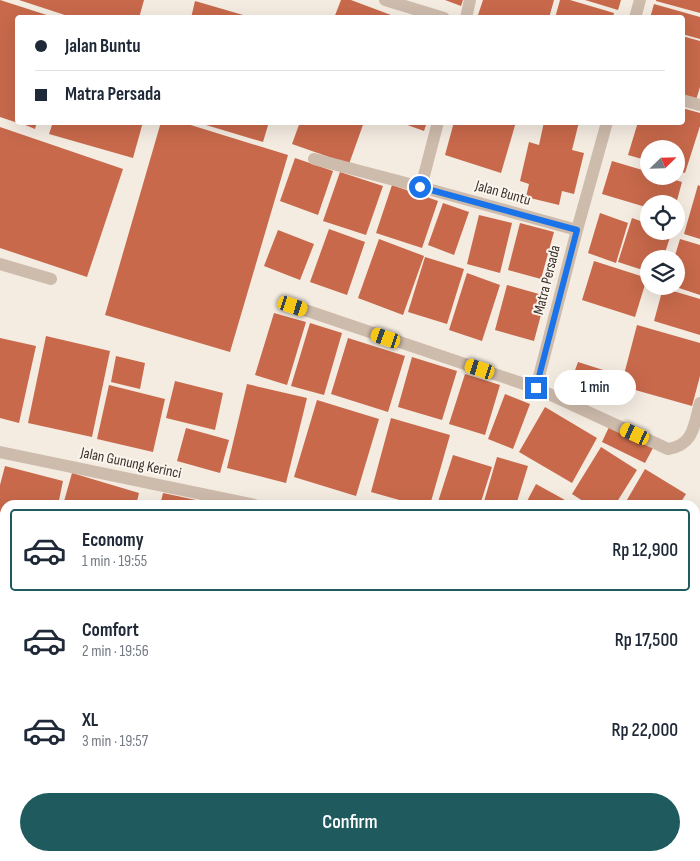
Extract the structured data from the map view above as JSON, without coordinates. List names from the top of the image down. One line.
{"streets":{"street":["Jalan Buntu","Matra Persada","Jalan Gunung Kerinci"]},"crossings":[["Jalan Buntu","Matra Persada"]],"north":"top right","page":{"banner":["Jalan Buntu","Matra Persada"],"bubble":"1 min","list":[{"name":"Economy","note":"1 min · 19:55","value":"Rp 12,900"},{"name":"Comfort","note":"2 min · 19:56","value":"Rp 17,500"},{"name":"XL","note":"3 min · 19:57","value":"Rp 22,000"}],"buttons":"Confirm"}}
